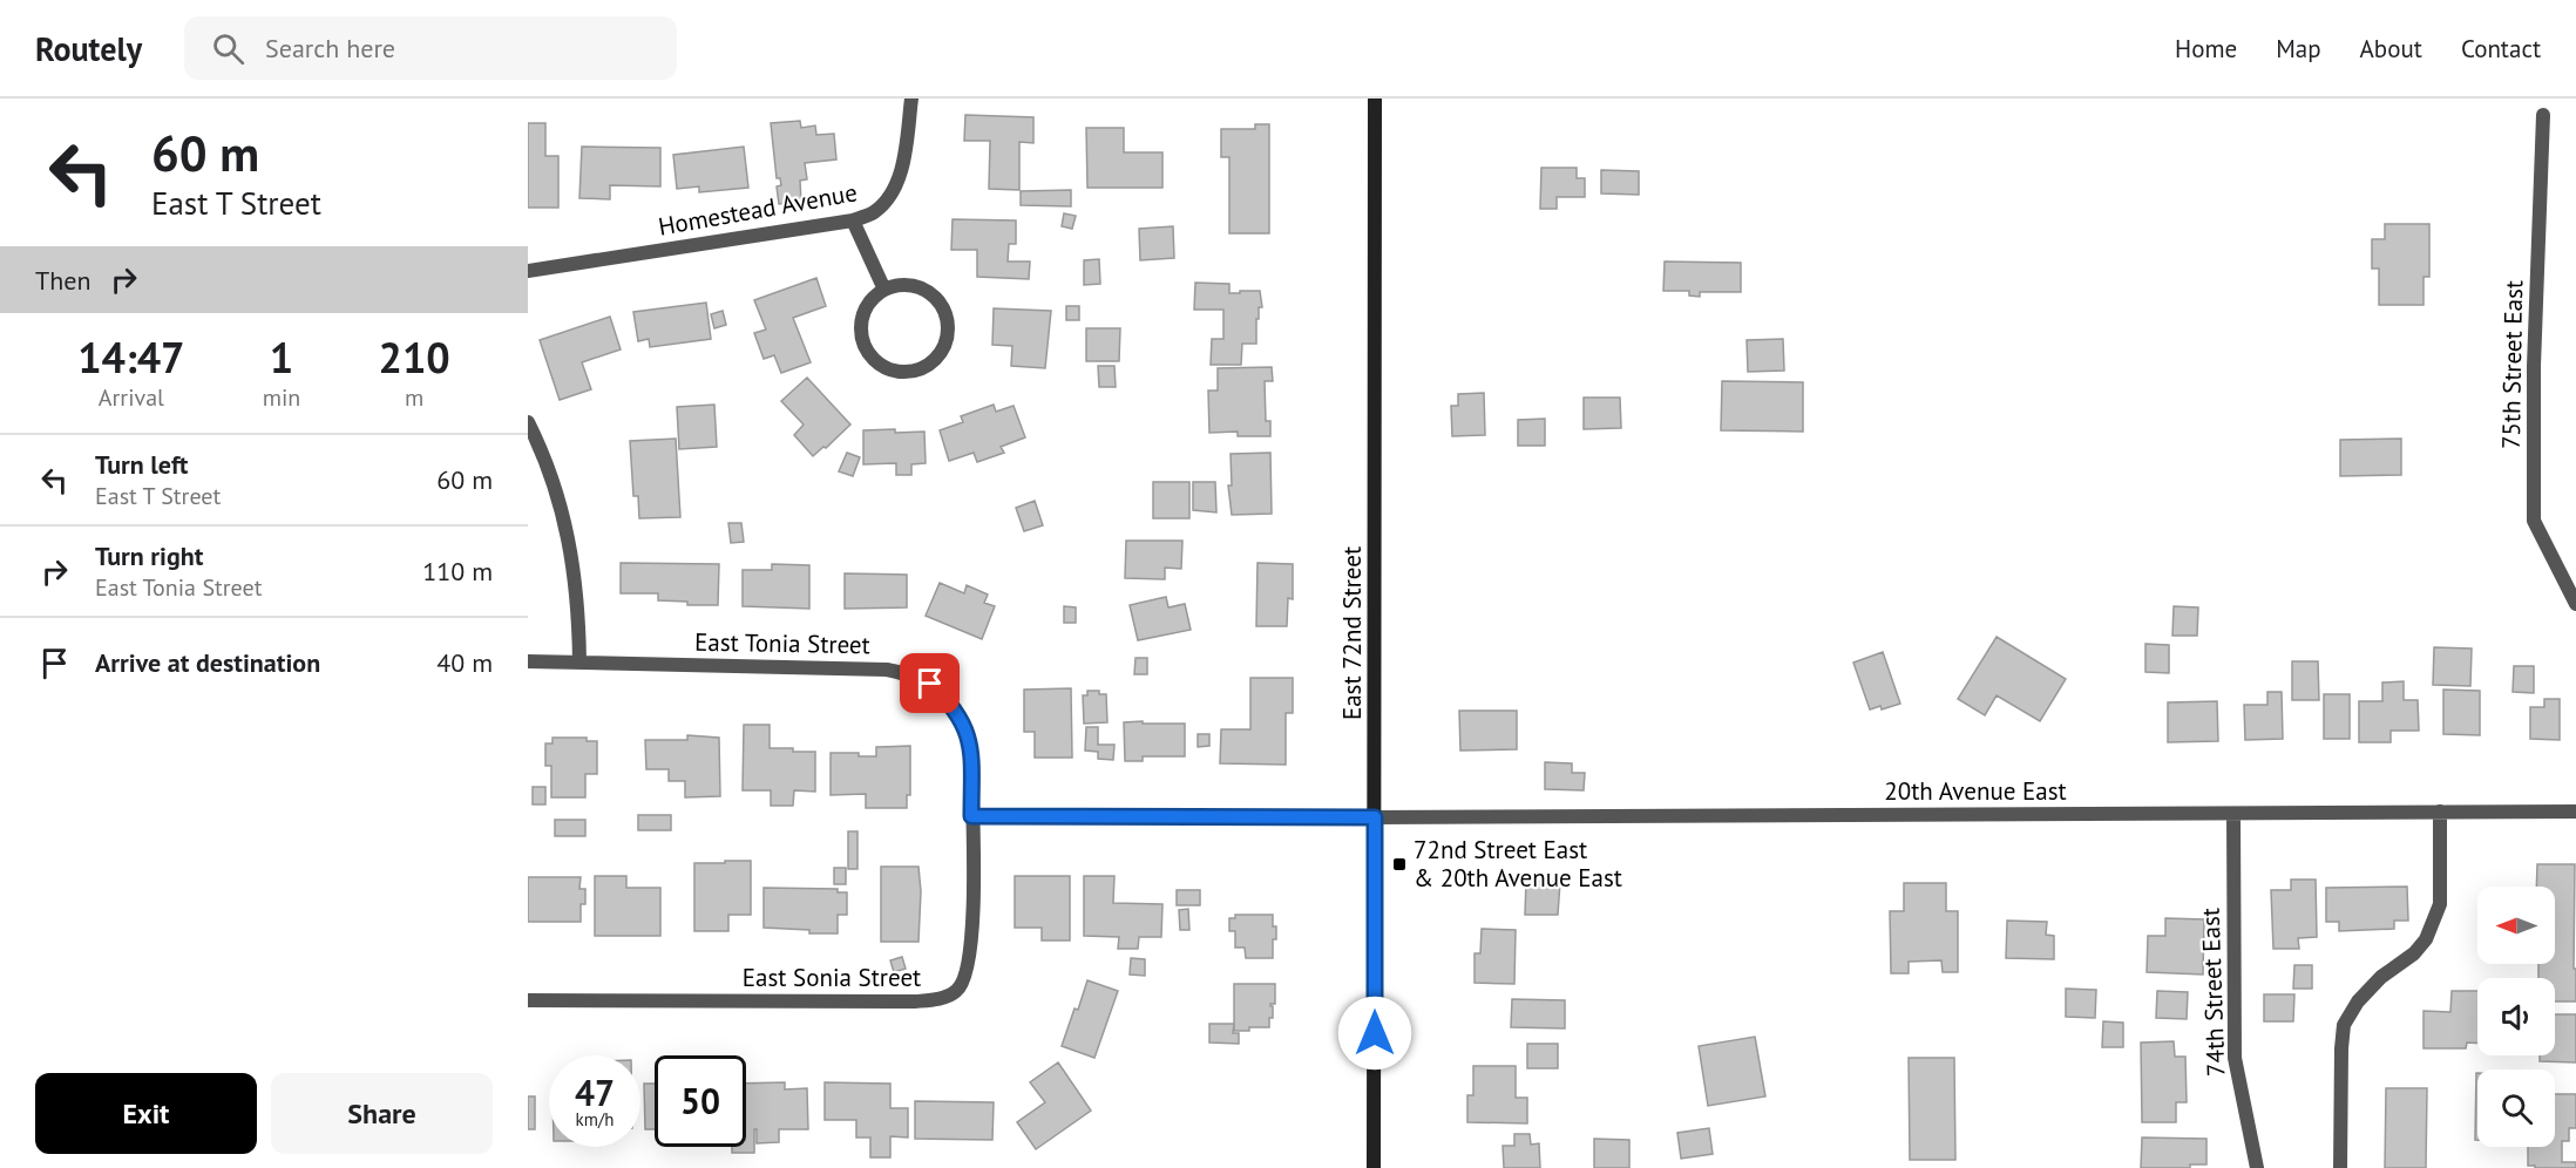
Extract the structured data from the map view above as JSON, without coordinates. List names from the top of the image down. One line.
{"streets":{"main road":["East 72nd Street"],"street":["Homestead Avenue","75th Street East","East Tonia Street","20th Avenue East","East Sonia Street","74th Street East"]},"crossings":[["East 72nd Street","20th Avenue East"],["East Tonia Street","20th Avenue East"],["East Tonia Street","East Sonia Street"],["20th Avenue East","East Sonia Street"],["20th Avenue East","74th Street East"]],"places":{"transit":["72nd Street East & 20th Avenue East"]},"north":"left","page":{"header":"Routely","search":"Search here","nav":["Home","Map","About","Contact"],"turn":["60 m","East T Street"],"then":"Then","eta":["14:47","Arrival","1","min","210","m"],"list":[{"name":"Turn left","note":"East T Street","value":"60 m"},{"name":"Turn right","note":"East Tonia Street","value":"110 m"},{"name":"Arrive at destination","value":"40 m"}],"speed":"47 km/h","limit":"50","buttons":["Exit","Share"]}}
